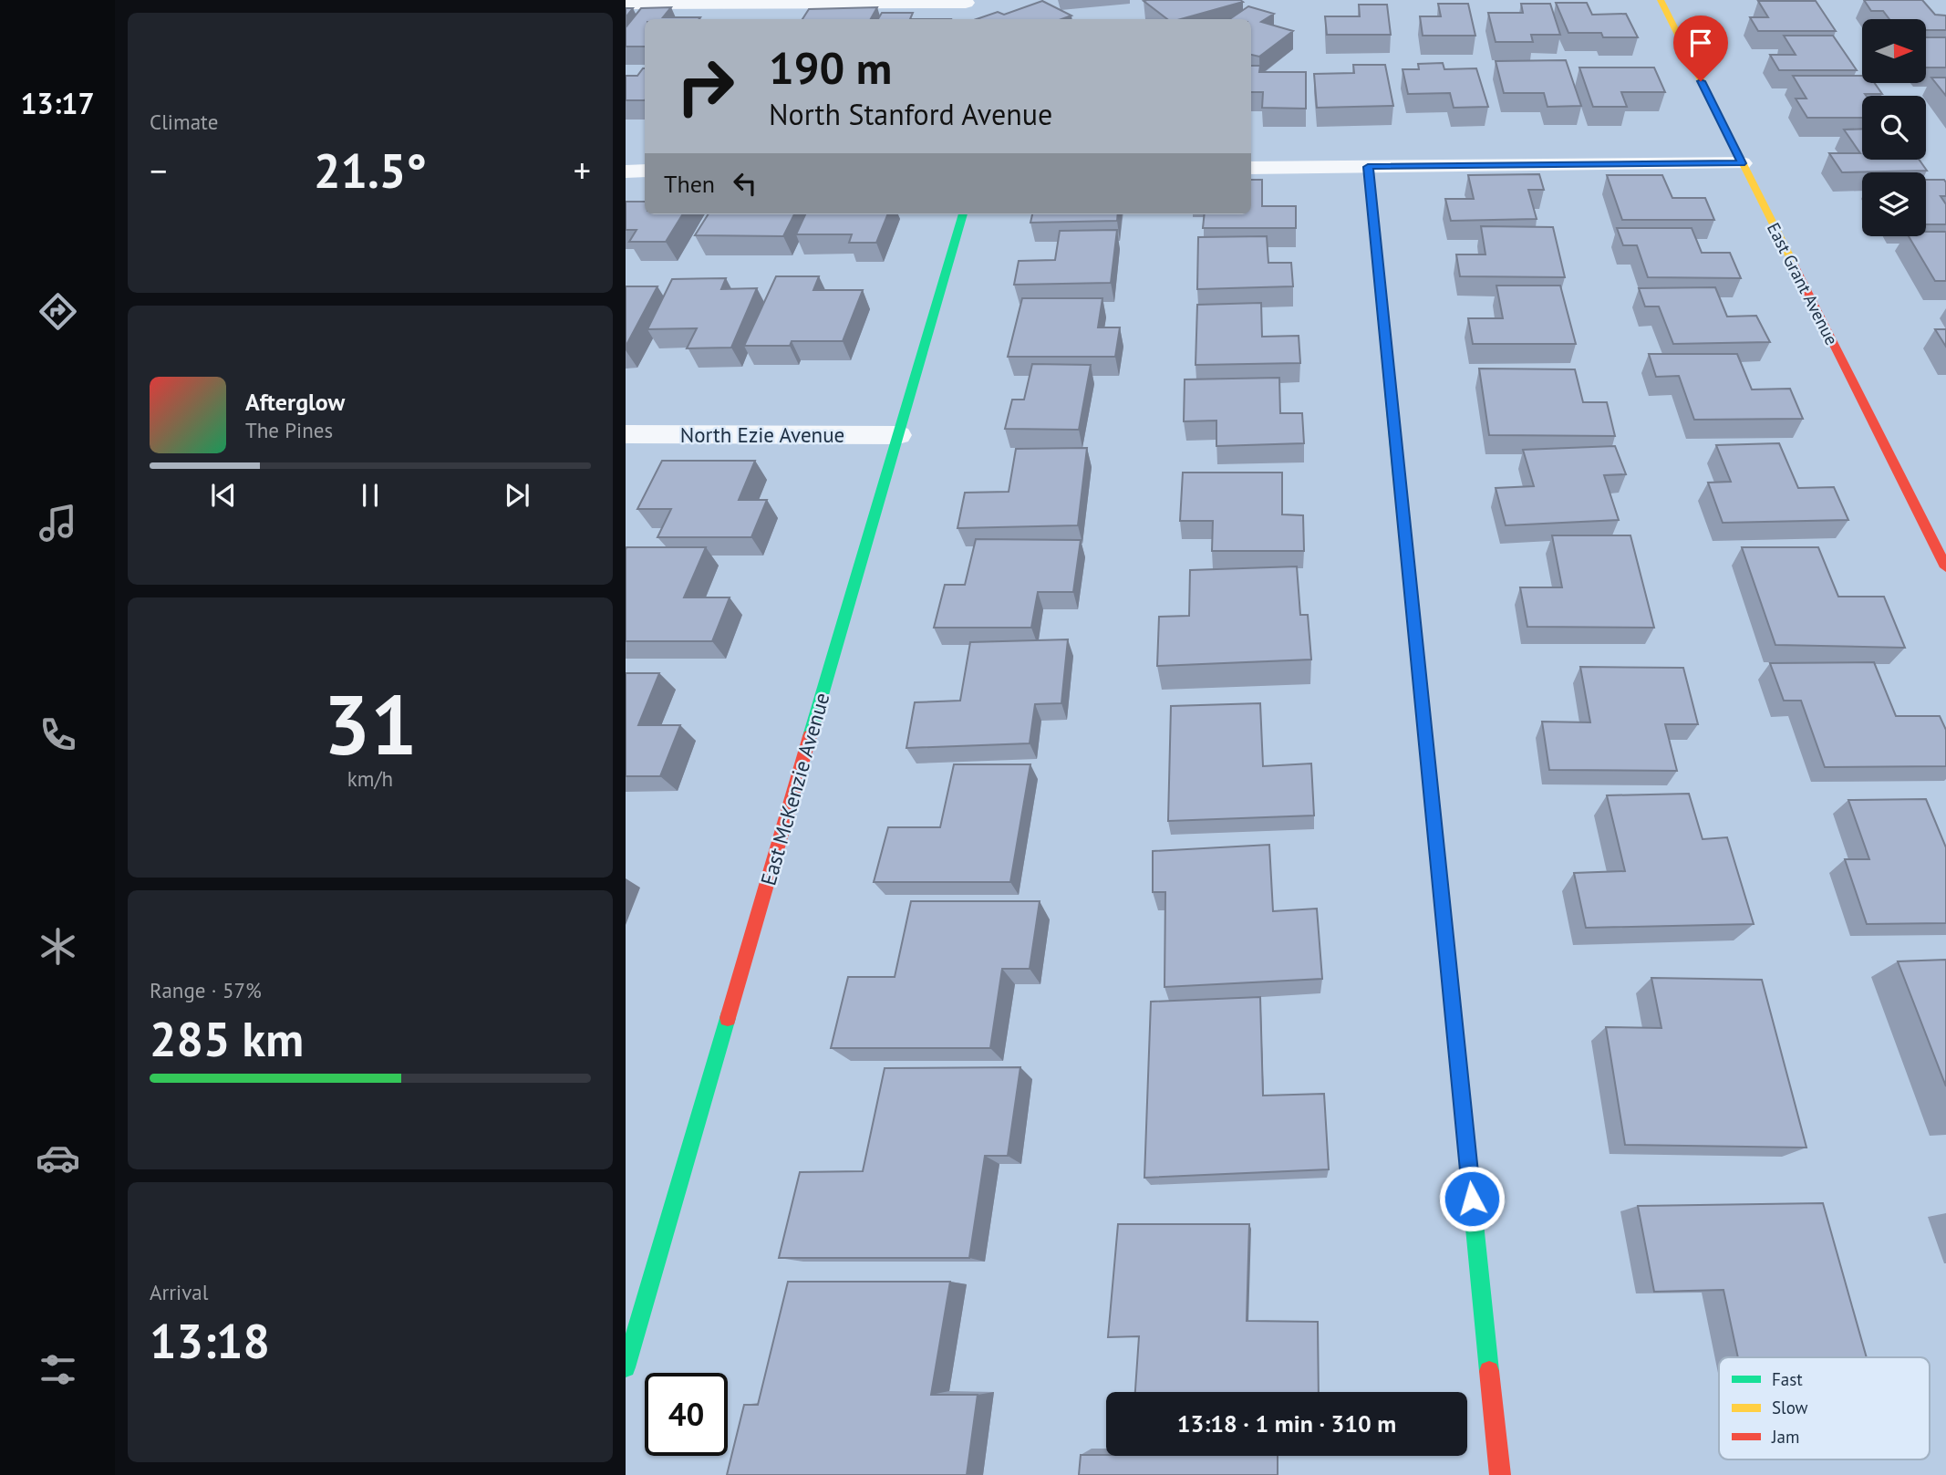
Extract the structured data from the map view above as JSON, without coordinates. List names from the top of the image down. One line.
{"streets":{"street":["East Grant Avenue","North Ezie Avenue","East McKenzie Avenue"]},"crossings":[["North Ezie Avenue","East McKenzie Avenue"]],"legend":["Fast","Slow","Jam"],"north":"right","page":{"tabs":"13:17","tile":["Climate",["31","km/h"],["Range · 57%","285 km"],["Arrival","13:18"]],"turn":["190 m","North Stanford Avenue"],"heat":["−","21.5°","+"],"then":"Then","song":["Afterglow","The Pines"],"limit":"40","trip":"13:18 · 1 min · 310 m"}}
